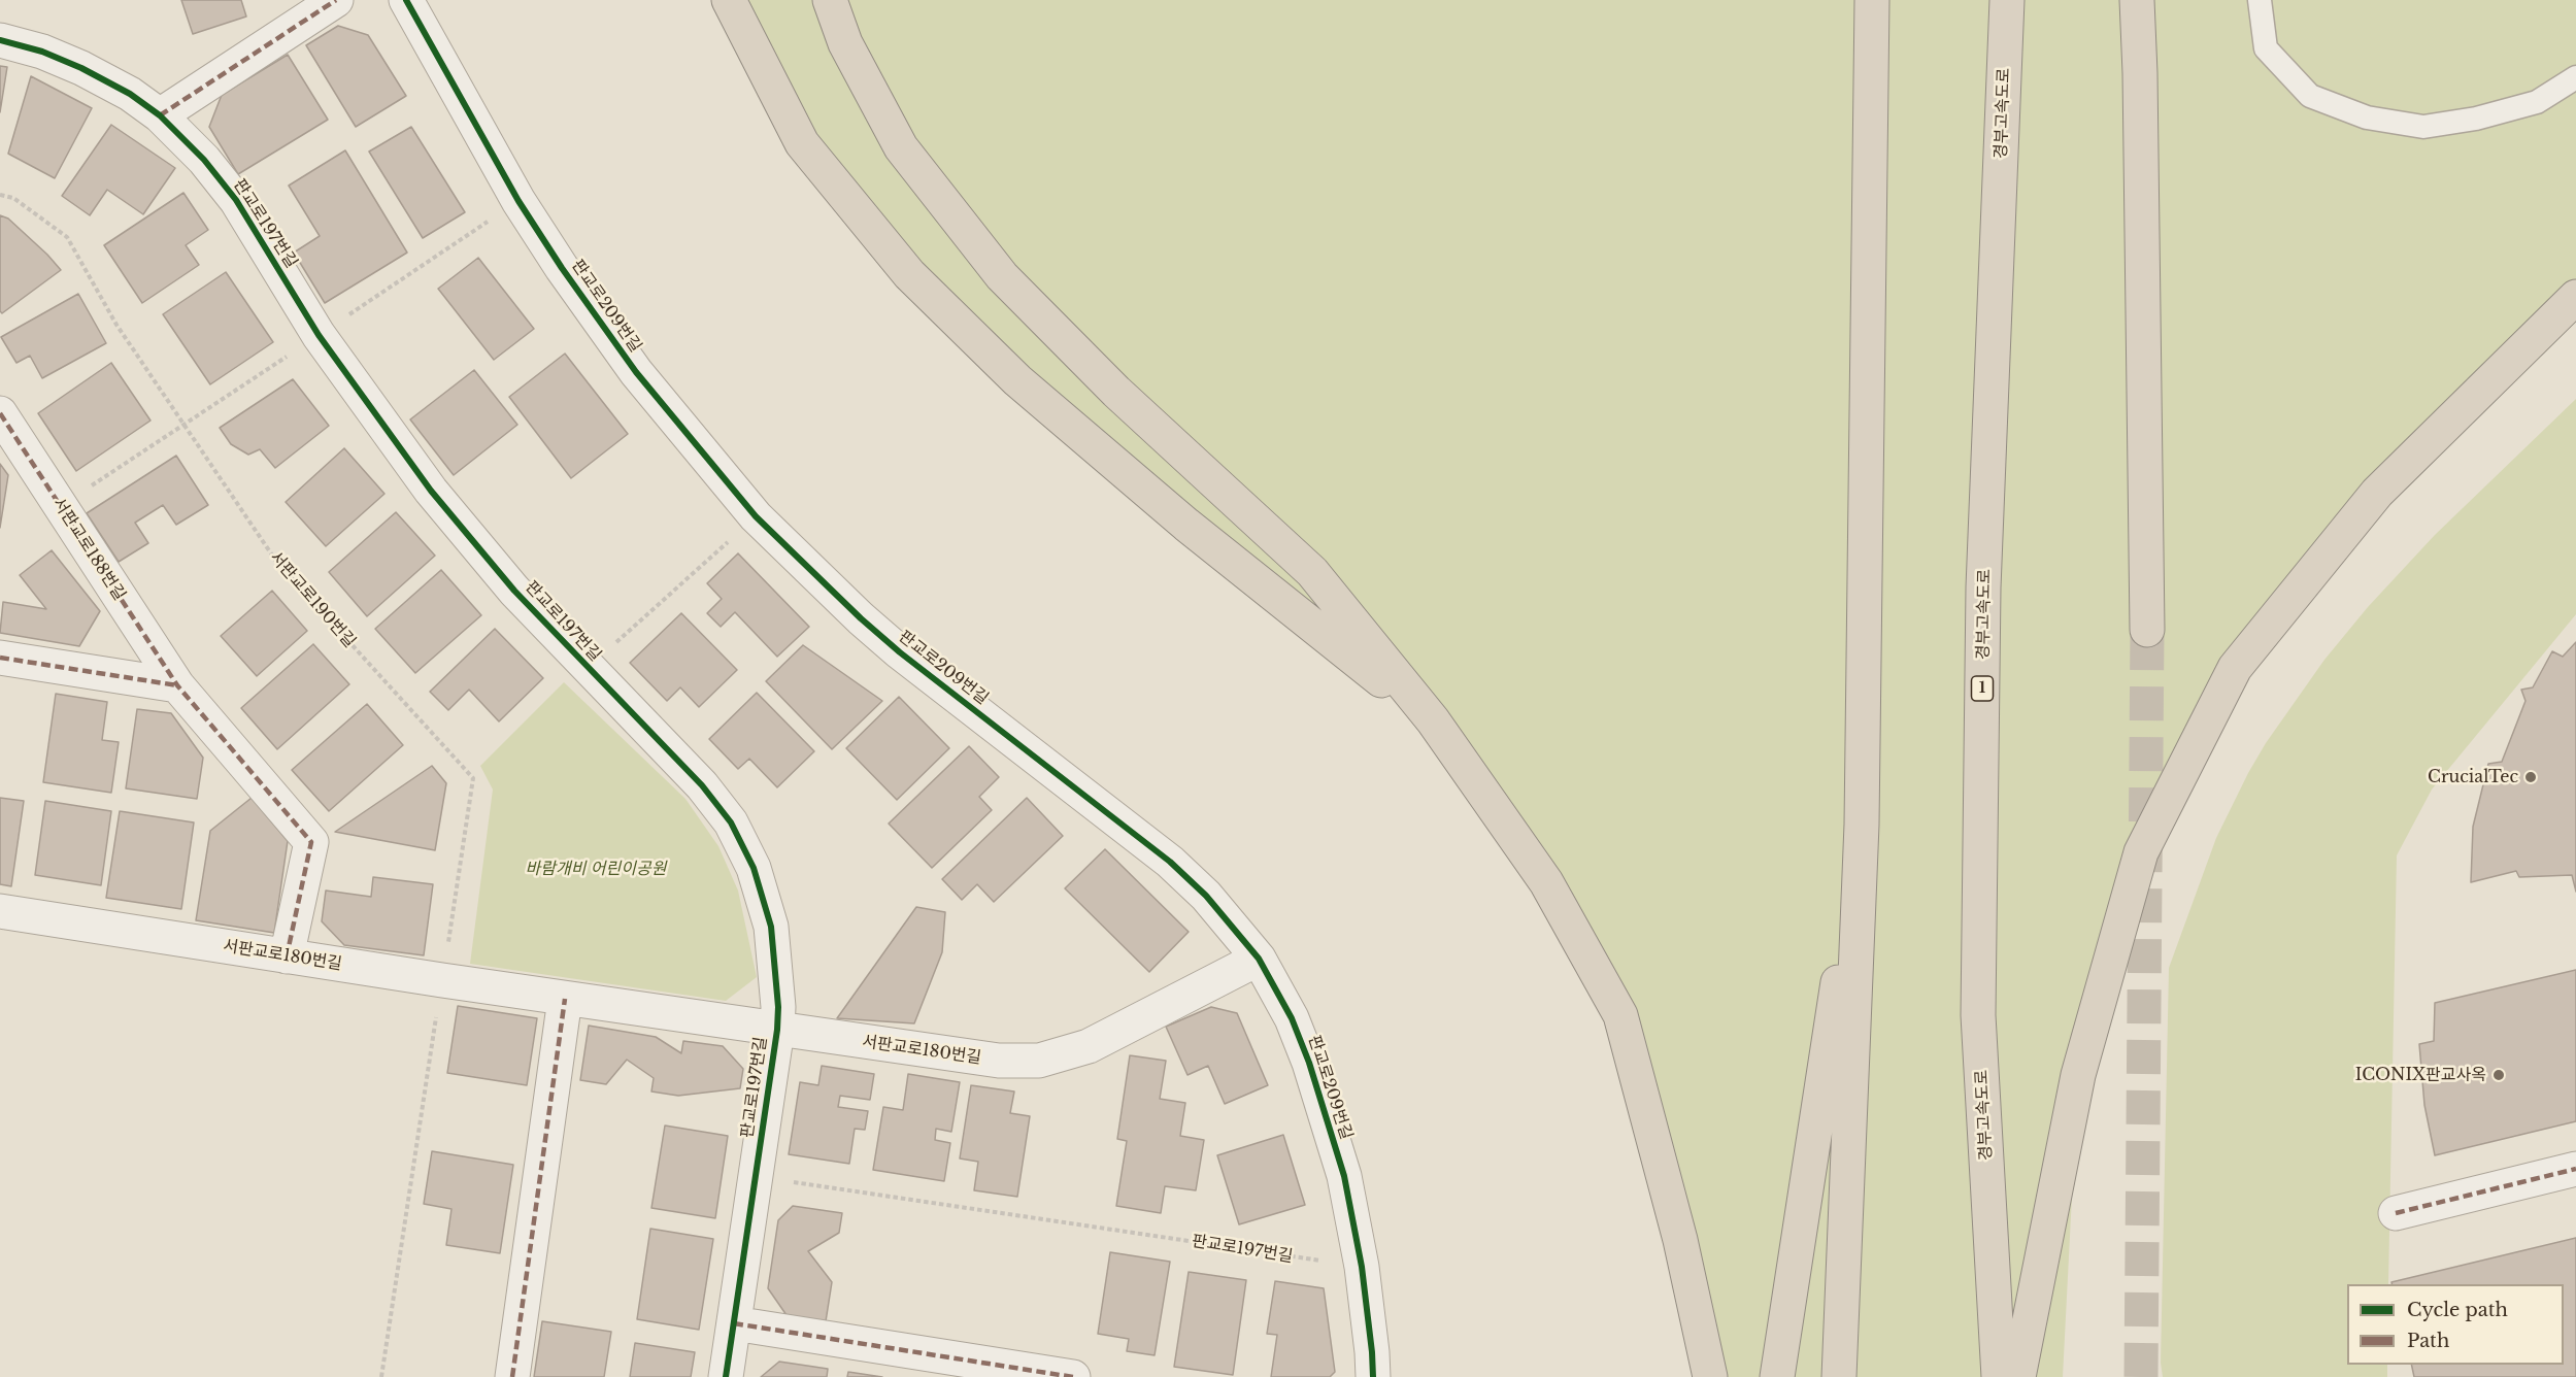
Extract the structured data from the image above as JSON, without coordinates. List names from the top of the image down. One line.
{"streets":{"highway":["경부고속도로","1"],"street":["판교로197번길","판교로209번길","서판교로188번길","서판교로180번길"],"path":["서판교로190번길"]},"crossings":[["판교로197번길","판교로209번길"],["판교로197번길","서판교로180번길"],["판교로209번길","서판교로180번길"],["서판교로188번길","서판교로180번길"],["서판교로190번길","서판교로180번길"]],"parks":["바람개비 어린이공원"],"places":["CrucialTec","ICONIX판교사옥"],"legend":["Cycle path","Path"]}
